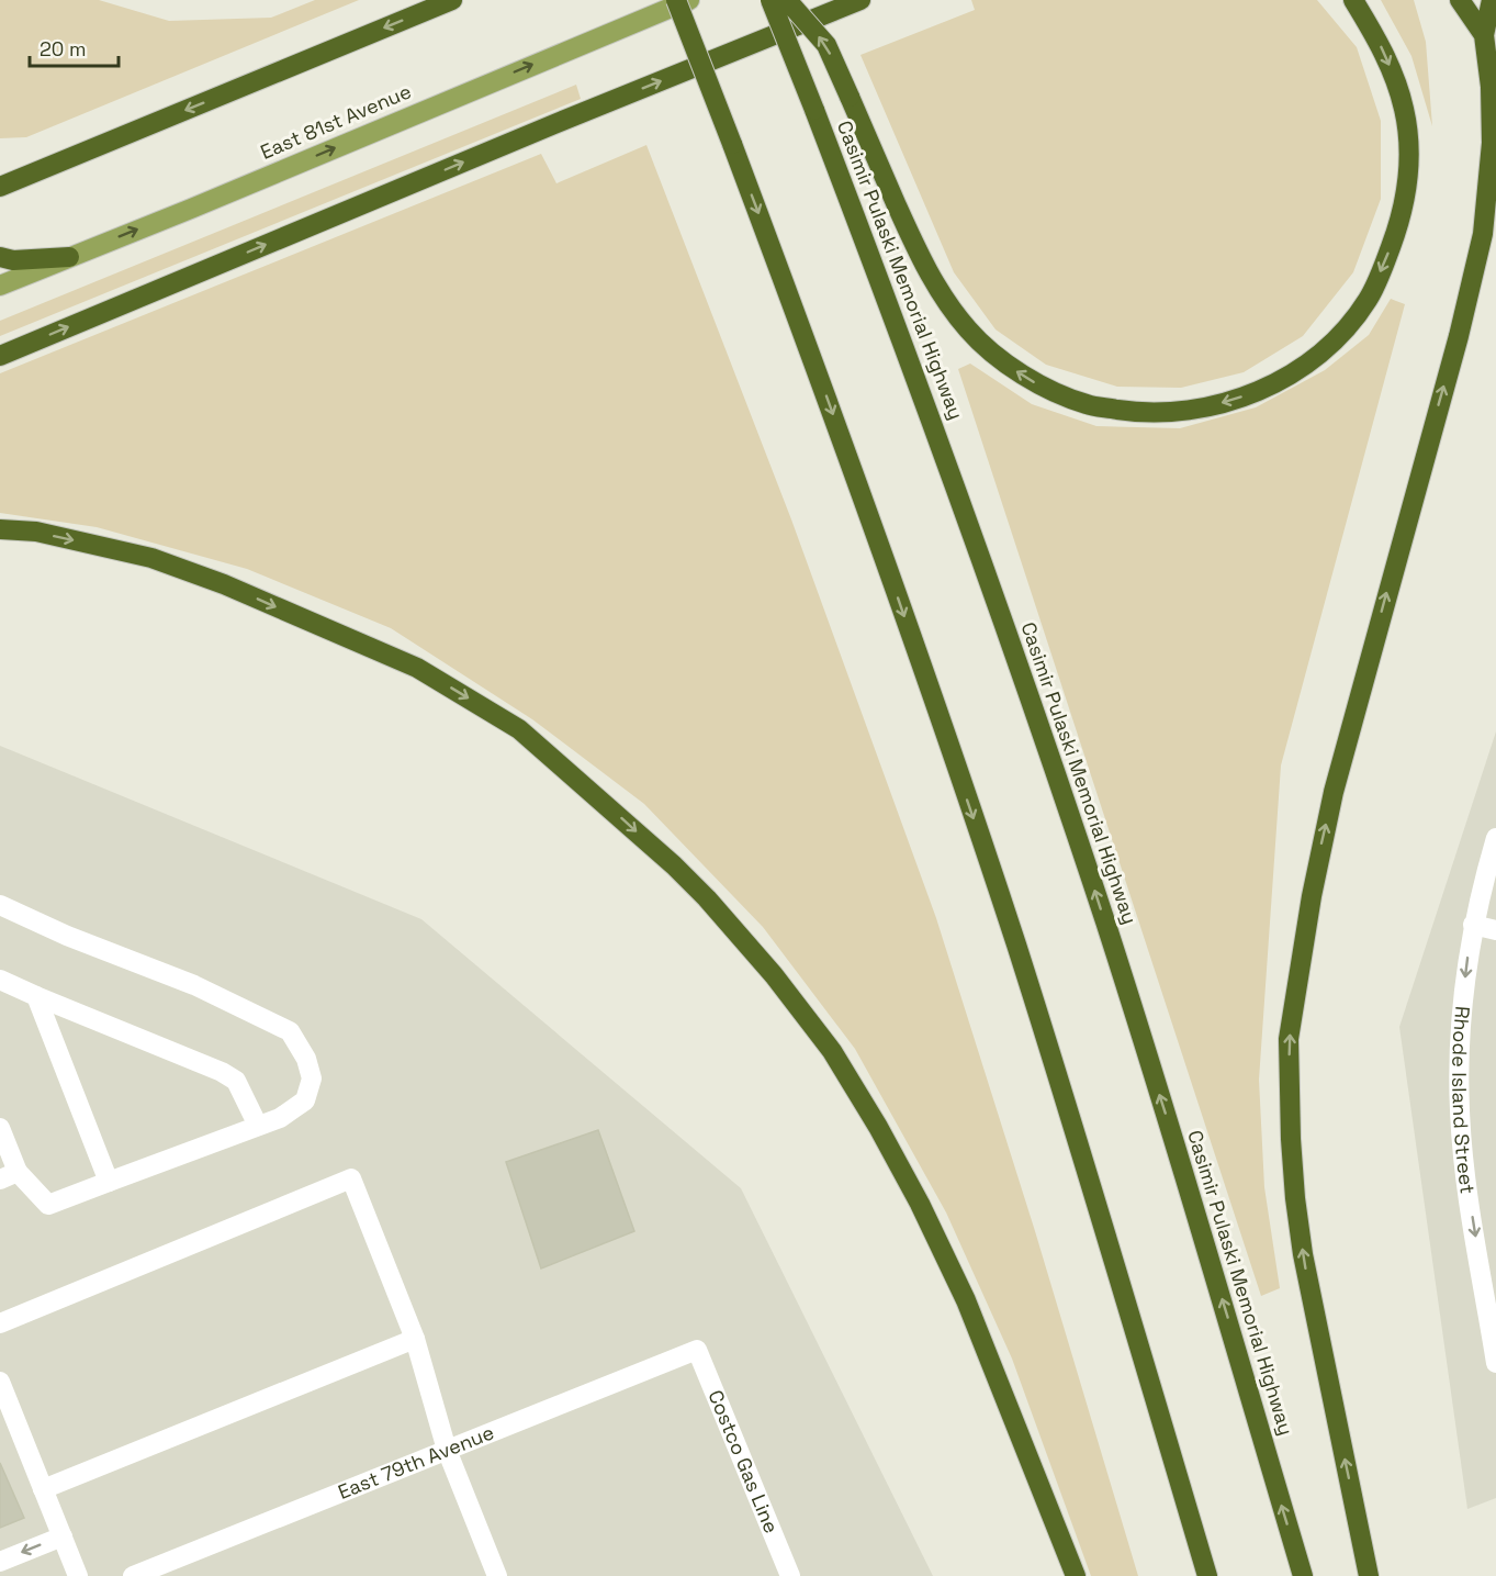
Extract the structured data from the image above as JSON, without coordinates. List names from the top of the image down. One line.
{"streets":{"highway":["Casimir Pulaski Memorial Highway"],"main road":["East 81st Avenue"],"street":["Rhode Island Street","East 79th Avenue","Costco Gas Line"]},"crossings":[["East 79th Avenue","Costco Gas Line"]],"one_way":["East 81st Avenue","Rhode Island Street"],"scale_bar":"20 m"}
